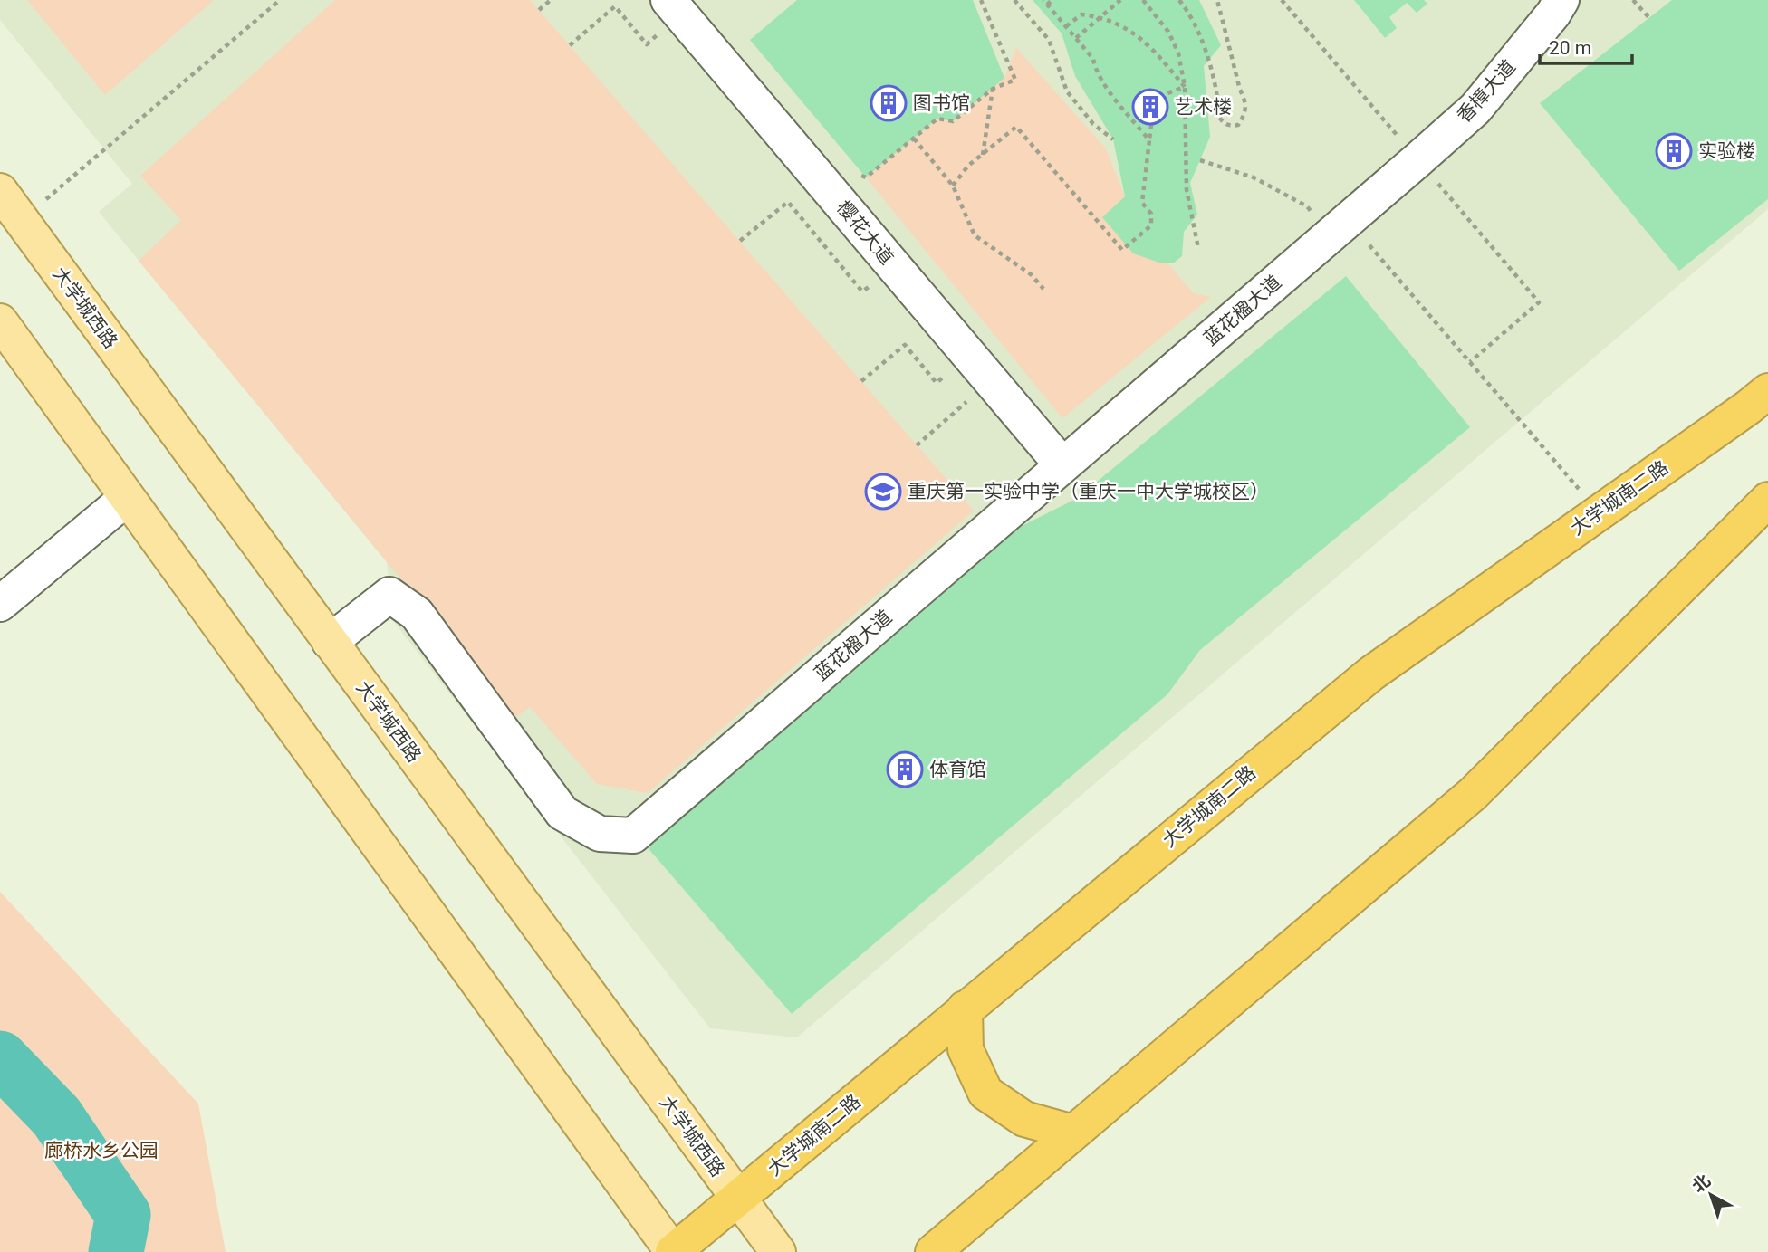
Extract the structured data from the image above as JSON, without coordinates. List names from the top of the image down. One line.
{"streets":{"highway":["大学城南二路"],"main road":["大学城西路"],"street":["香樟大道","樱花大道","蓝花楹大道"]},"crossings":[["香樟大道","蓝花楹大道"],["樱花大道","蓝花楹大道"],["大学城西路","蓝花楹大道"],["大学城西路","大学城南二路"]],"parks":["廊桥水乡公园"],"places":{"building":["图书馆","艺术楼","实验楼","体育馆"],"school or university":["重庆第一实验中学（重庆一中大学城校区）"]},"scale_bar":"20 m","north":"top left"}
